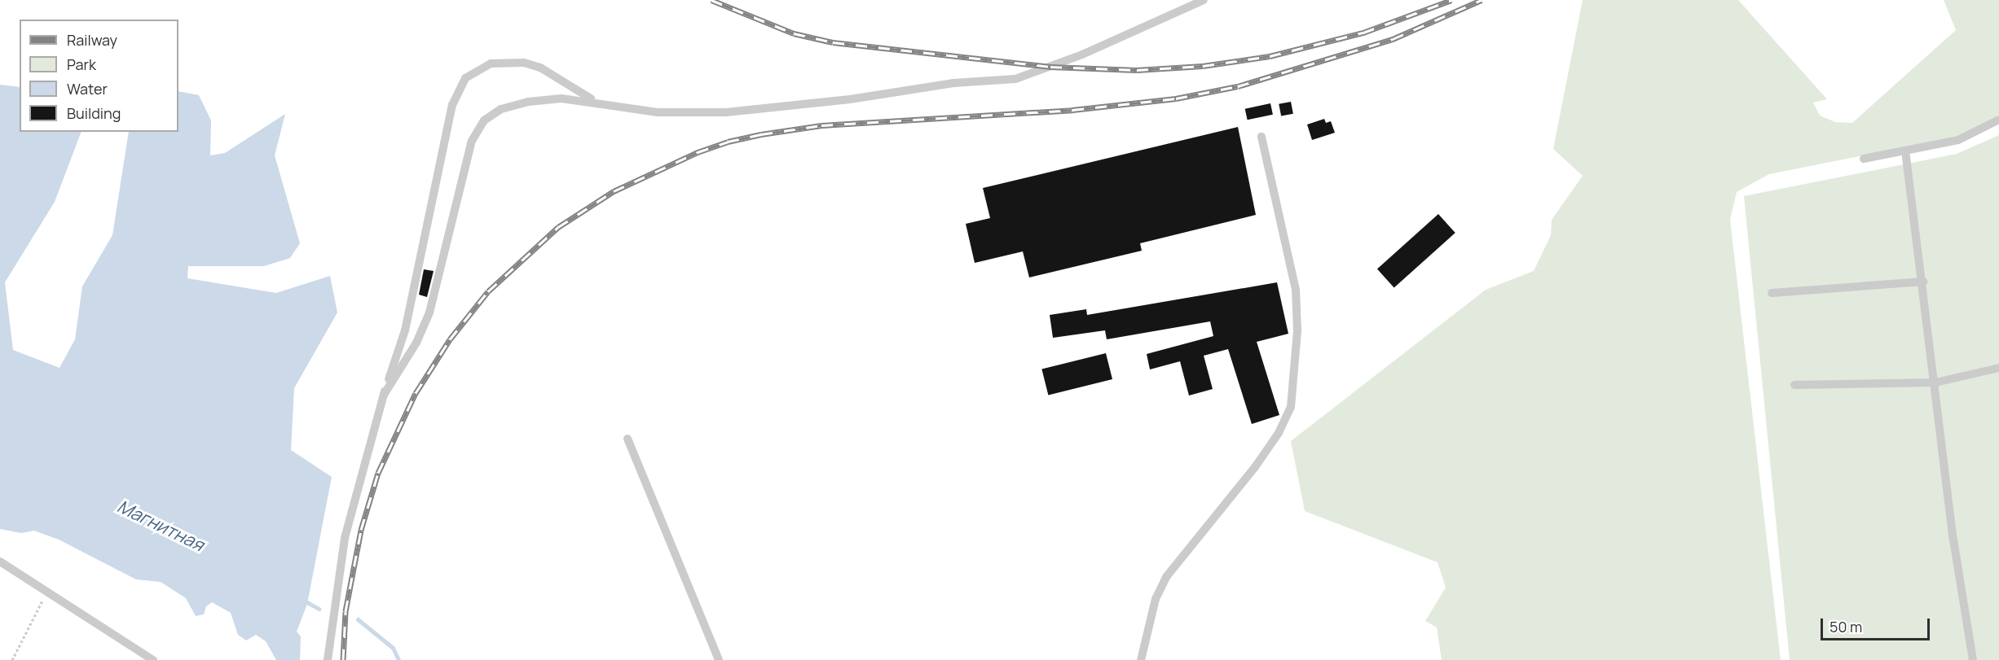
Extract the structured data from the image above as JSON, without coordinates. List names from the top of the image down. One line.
{"water":["Магнитная"],"legend":["Railway","Park","Water","Building"],"scale_bar":"50 m"}
